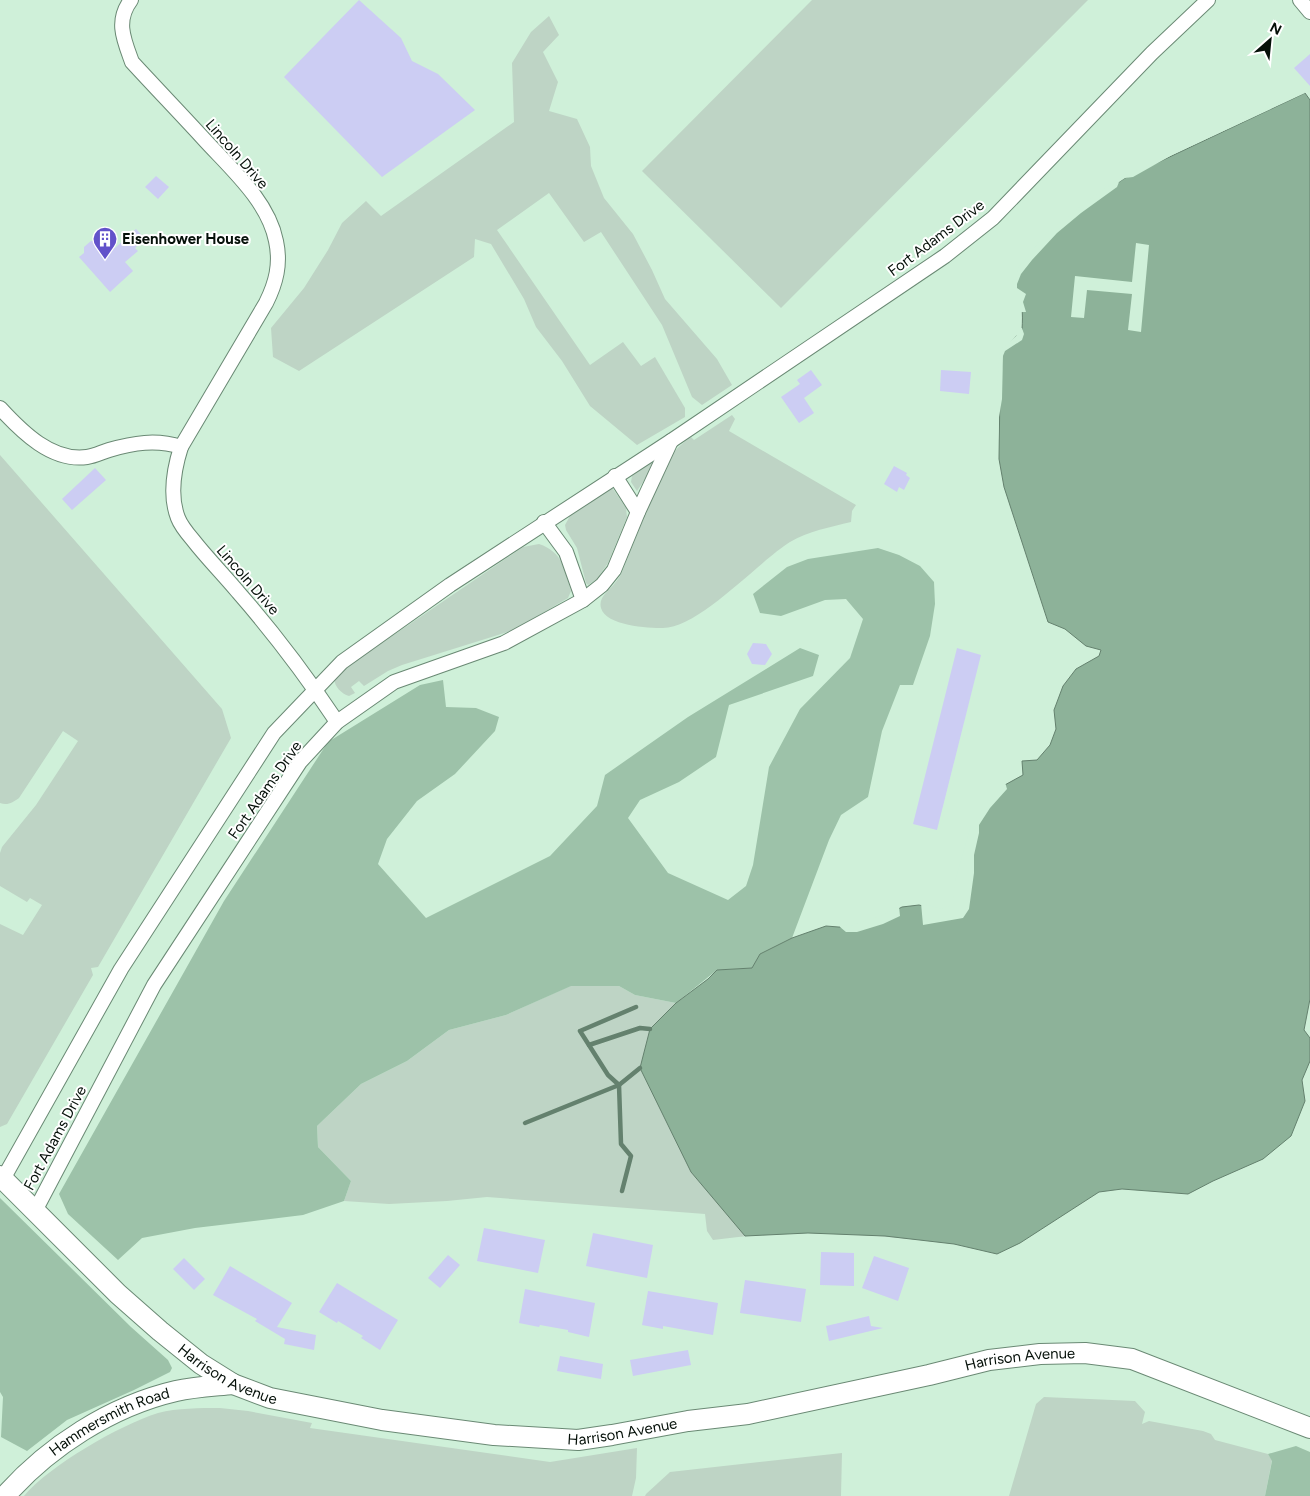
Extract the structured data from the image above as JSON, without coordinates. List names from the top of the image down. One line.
{"streets":{"main road":["Harrison Avenue","Hammersmith Road"],"street":["Lincoln Drive","Fort Adams Drive"]},"crossings":[["Lincoln Drive","Fort Adams Drive"],["Fort Adams Drive","Harrison Avenue"],["Harrison Avenue","Hammersmith Road"]],"places":{"building":["Eisenhower House"]},"north":"top right"}
